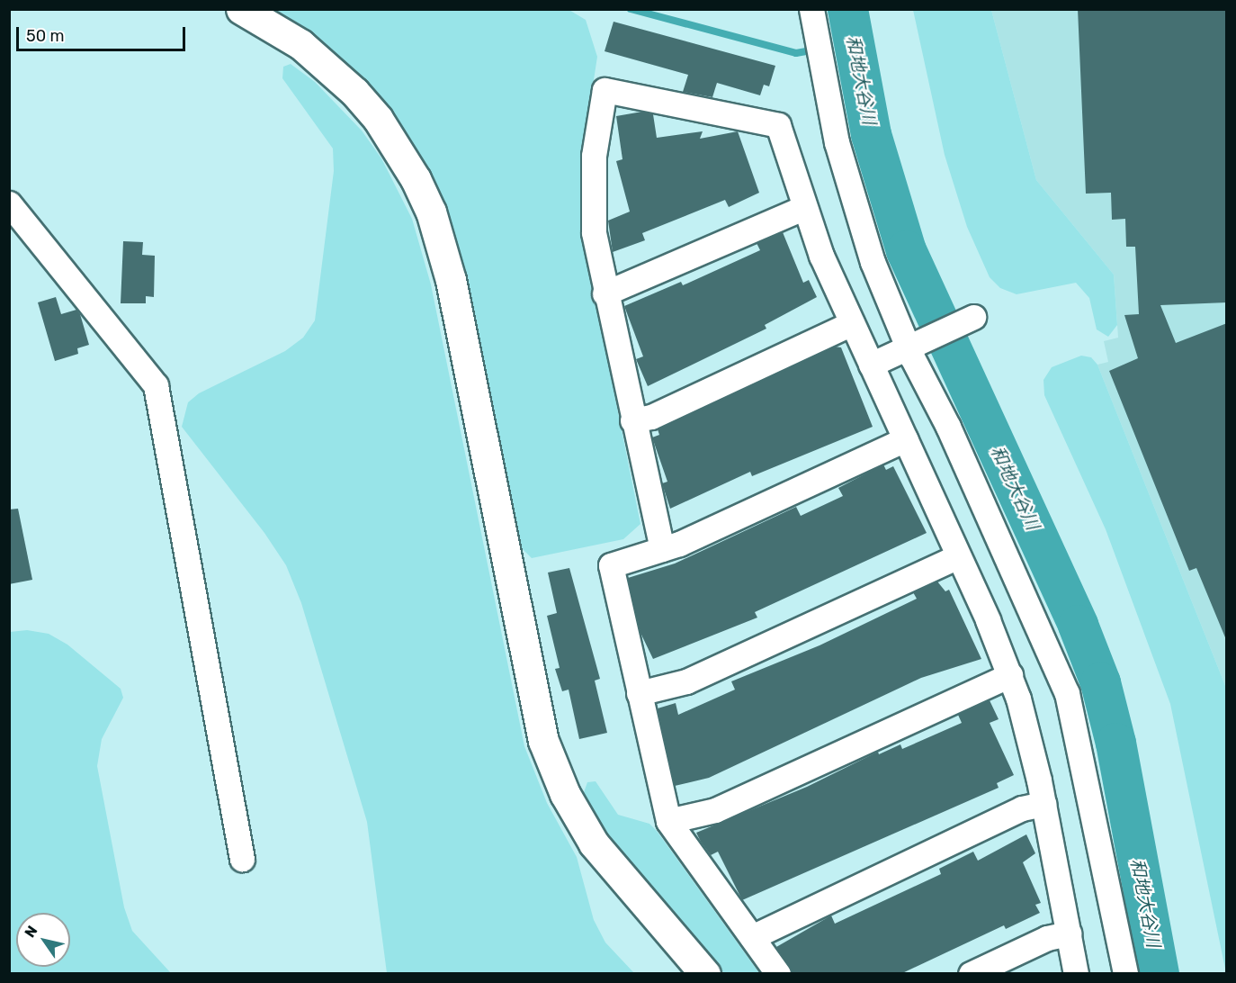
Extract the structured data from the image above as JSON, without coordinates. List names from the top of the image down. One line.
{"water":["和地大谷川"],"scale_bar":"50 m","north":"top left"}
